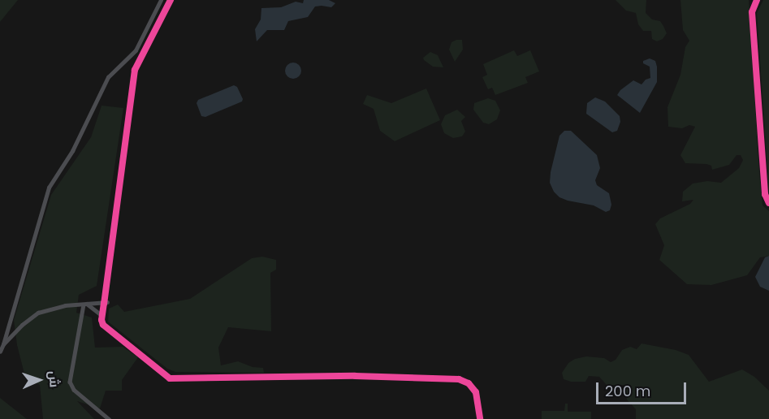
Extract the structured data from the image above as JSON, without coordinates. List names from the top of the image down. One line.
{"scale_bar":"200 m","north":"right"}
